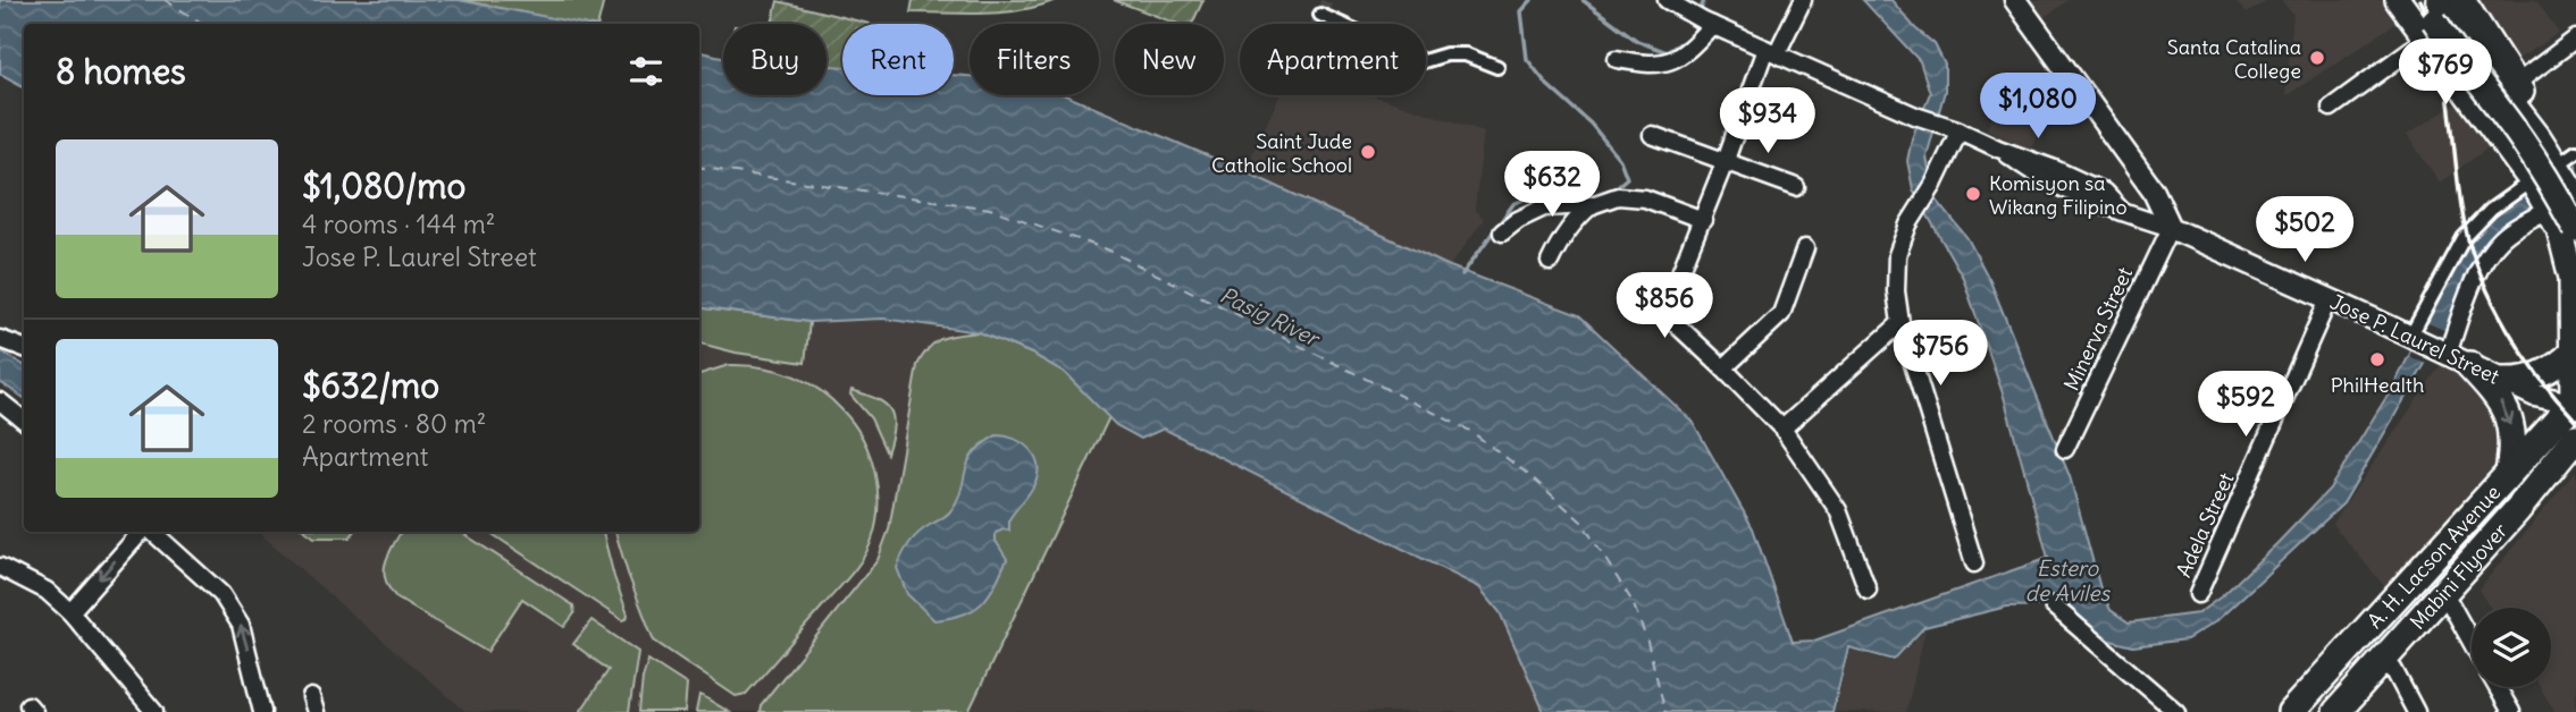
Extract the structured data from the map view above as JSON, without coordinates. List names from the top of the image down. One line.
{"streets":{"main road":["A. H. Lacson Avenue","Mabini Flyover"],"street":["Minerva Street","Jose P. Laurel Street","Adela Street"]},"crossings":[["Minerva Street","Jose P. Laurel Street"],["Jose P. Laurel Street","Adela Street"],["Jose P. Laurel Street","A. H. Lacson Avenue"],["Jose P. Laurel Street","Mabini Flyover"],["A. H. Lacson Avenue","Mabini Flyover"]],"water":["Pasig River","Estero de Aviles"],"places":["Santa Catalina College","Saint Jude Catholic School","Komisyon sa Wikang Filipino","PhilHealth"],"page":{"chip":["Buy","Rent","Filters","New","Apartment"],"heading":"8 homes","price":["$769","$1,080","$934","$632","$502","$856","$756","$592"],"list":[{"name":"$1,080/mo","note":"4 rooms · 144 m² · Jose P. Laurel Street"},{"name":"$632/mo","note":"2 rooms · 80 m² · Apartment"}]}}
